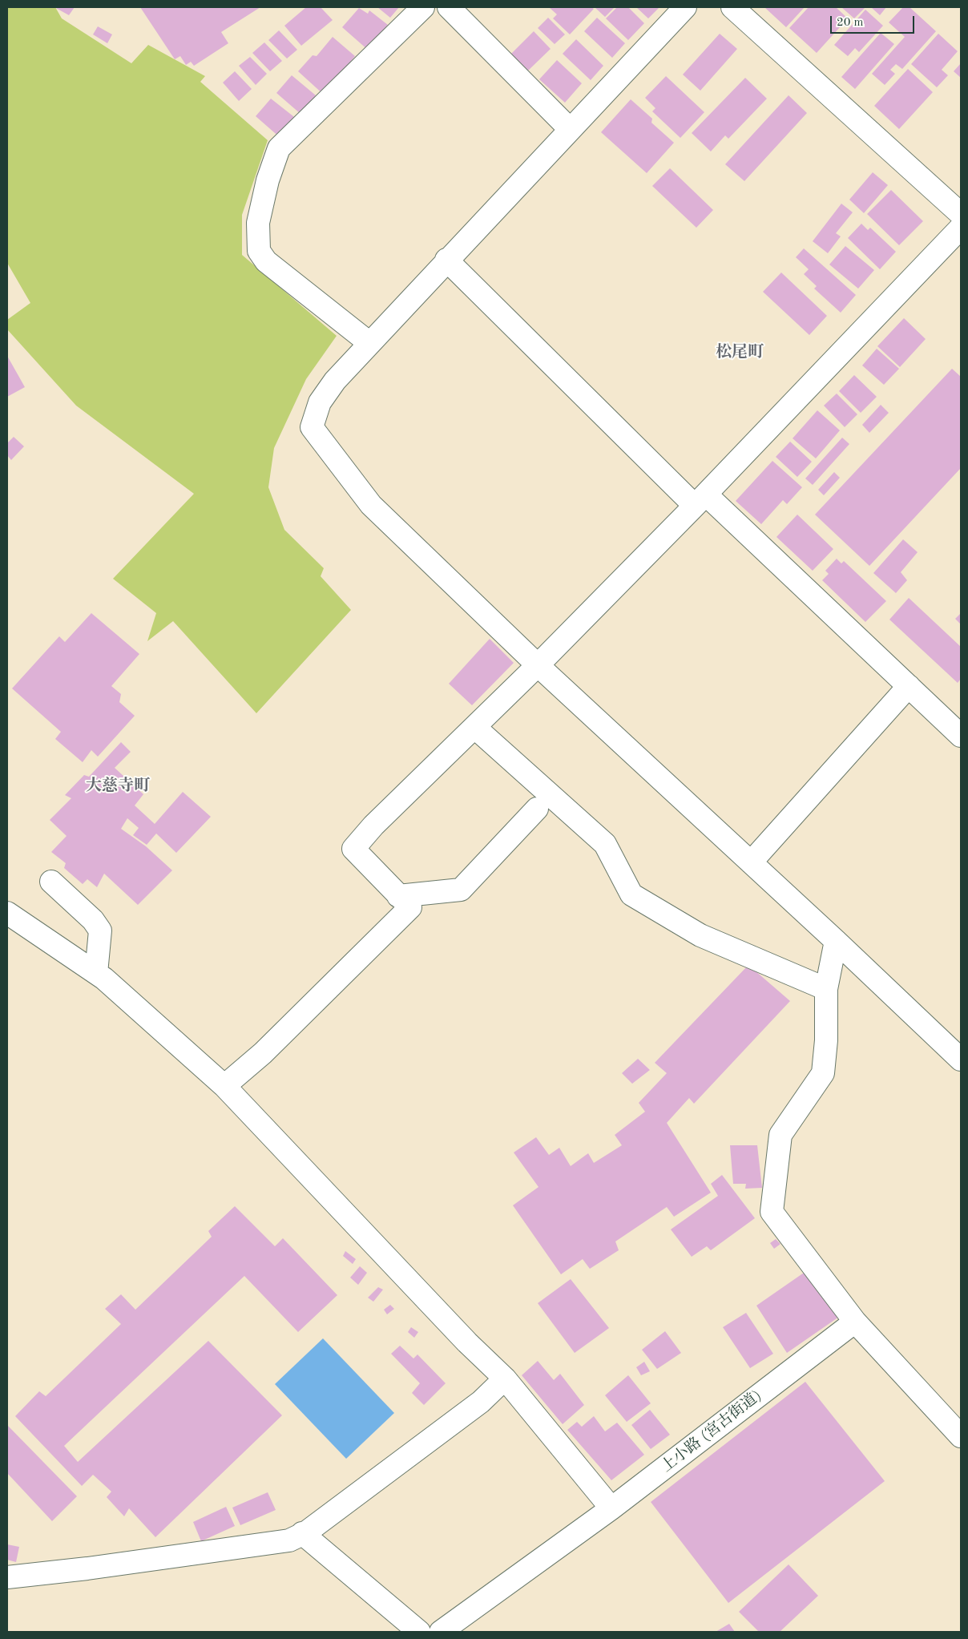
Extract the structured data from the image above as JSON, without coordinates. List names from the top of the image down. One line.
{"streets":{"street":["上小路 (宮古街道)"]},"districts":["松尾町","大慈寺町"],"scale_bar":"20 m"}
